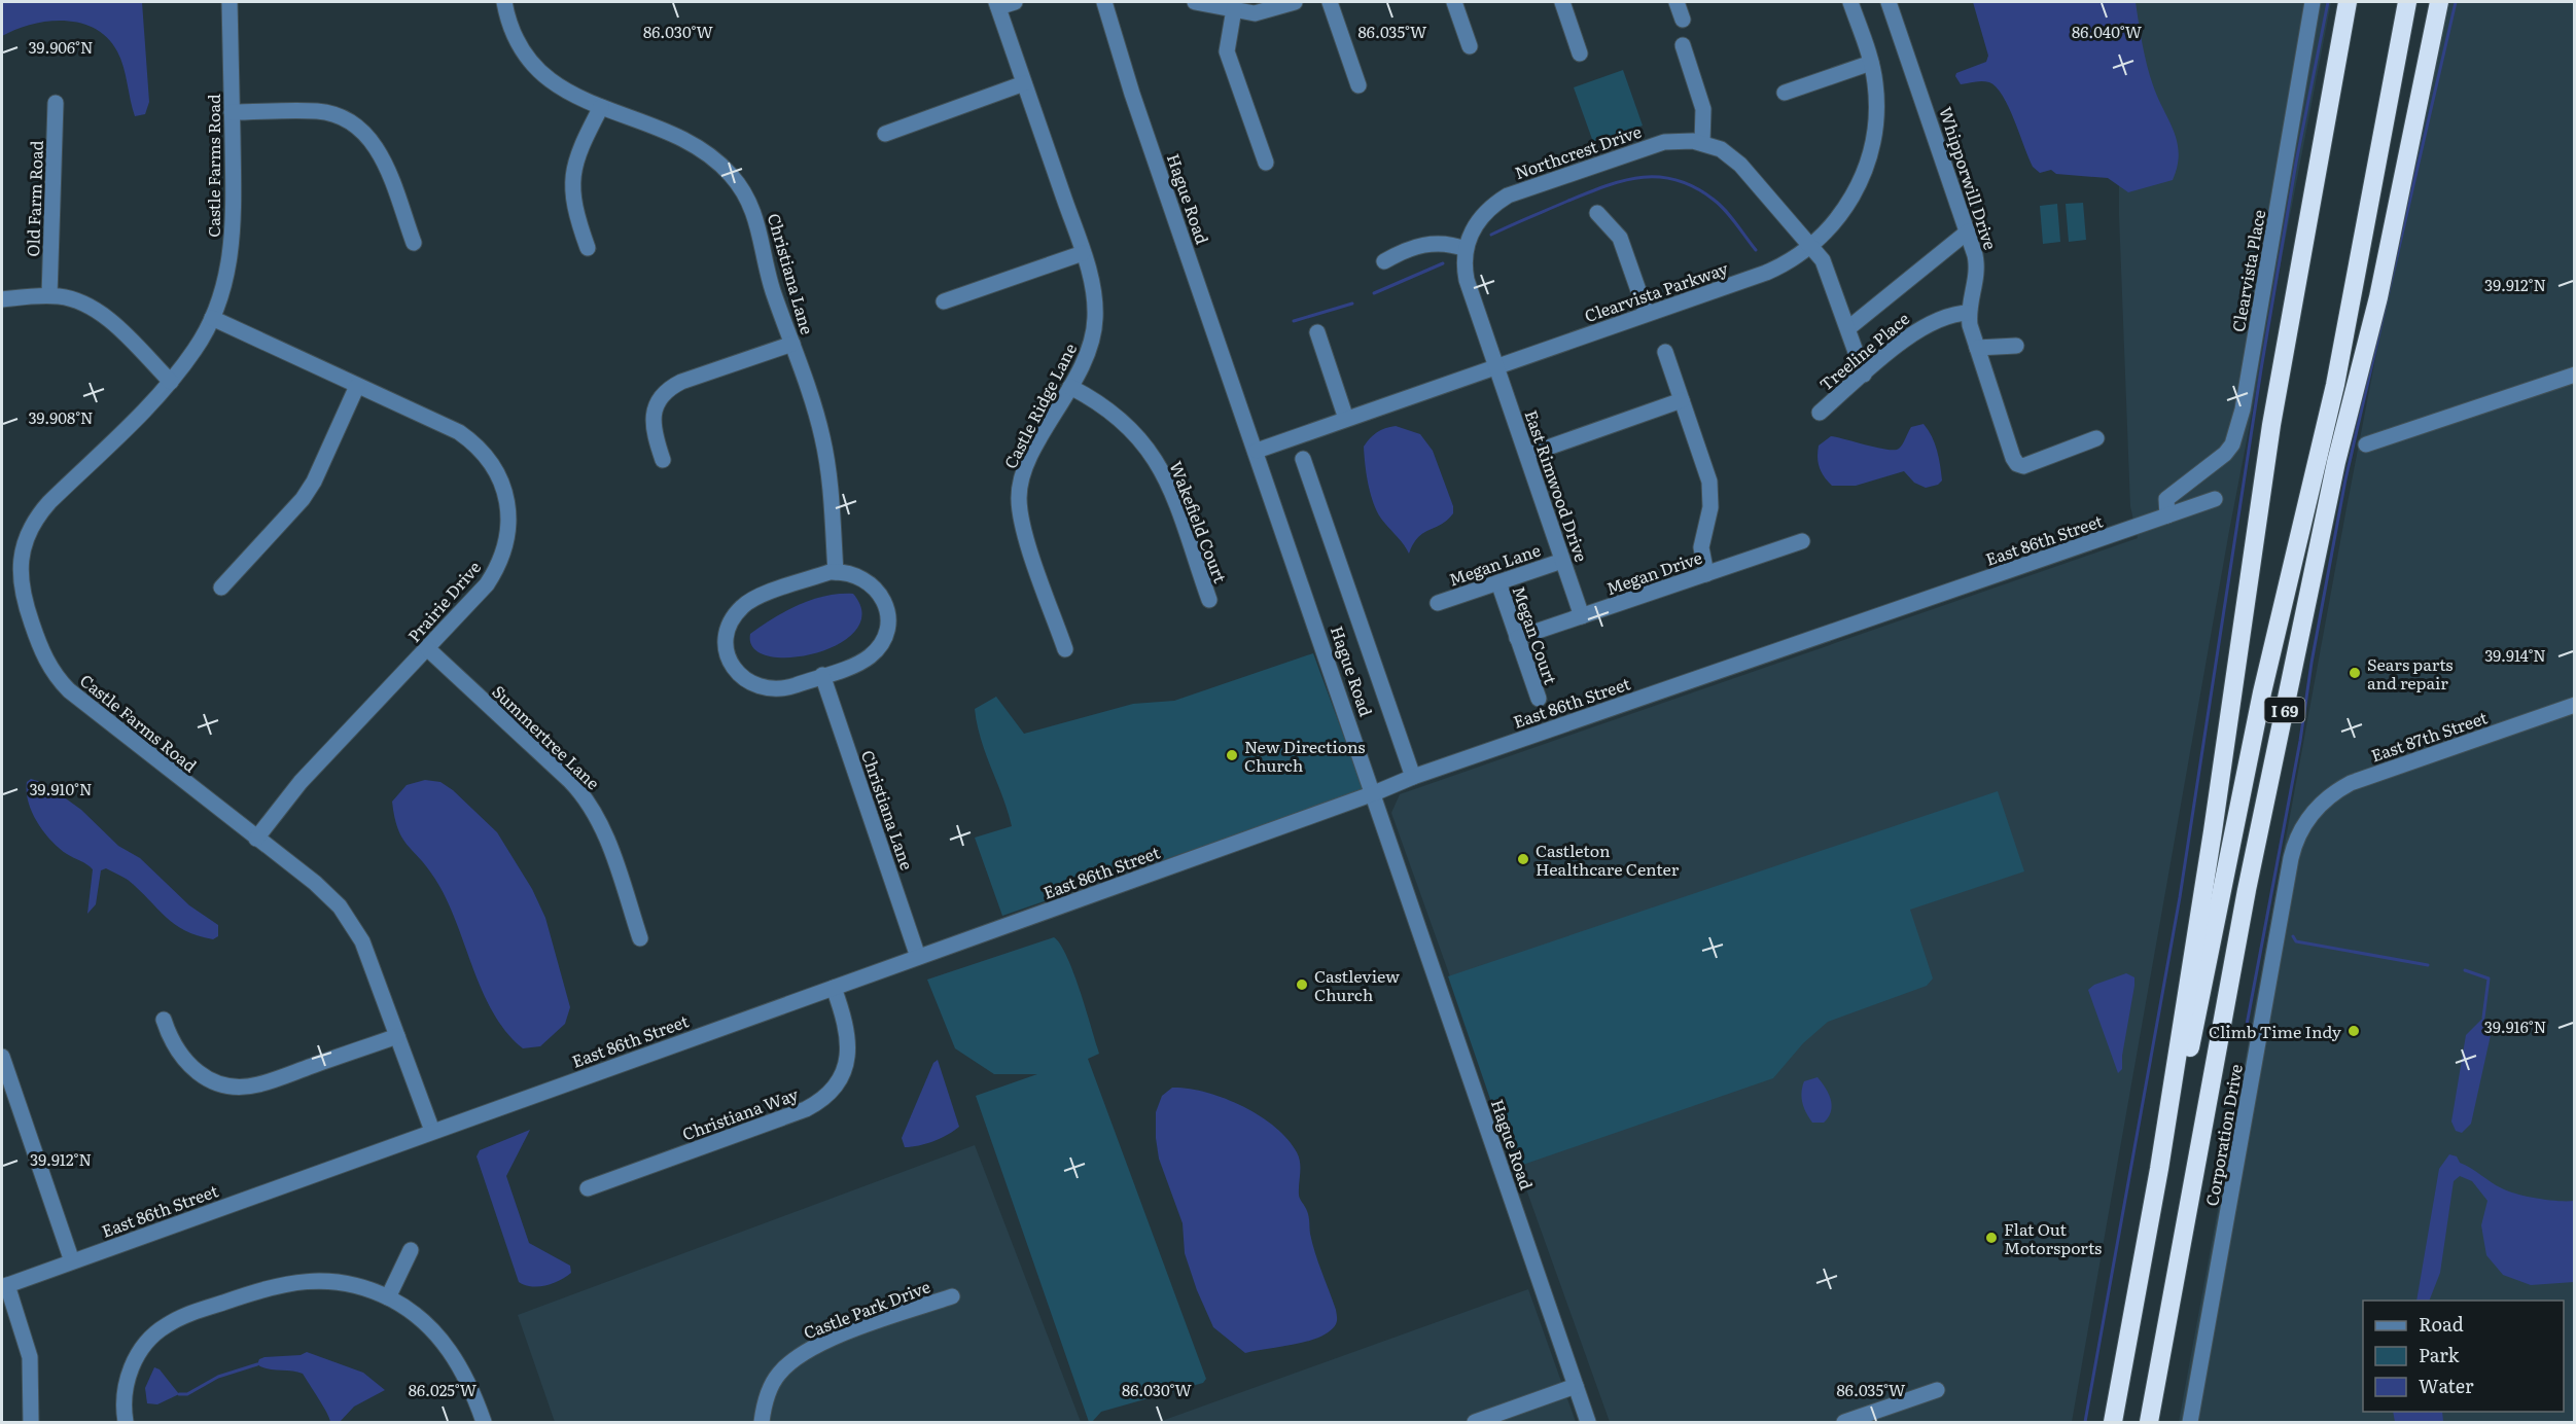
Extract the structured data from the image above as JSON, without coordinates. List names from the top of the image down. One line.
{"streets":{"highway":["I 69"],"street":["Northcrest Drive","Castle Farms Road","Whipporwill Drive","Old Farm Road","Hague Road","Clearvista Place","Christiana Lane","Clearvista Parkway","Treeline Place","Castle Ridge Lane","East Rimwood Drive","Wakefield Court","East 86th Street","Megan Lane","Megan Drive","Prairie Drive","Megan Court","East 87th Street","Summertree Lane","Christiana Way","Corporation Drive","Castle Park Drive"]},"crossings":[["Northcrest Drive","Clearvista Parkway"],["Northcrest Drive","Treeline Place"],["Northcrest Drive","East Rimwood Drive"],["Castle Farms Road","East 86th Street"],["Castle Farms Road","Prairie Drive"],["Whipporwill Drive","Treeline Place"],["Hague Road","Clearvista Parkway"],["Hague Road","East 86th Street"],["Clearvista Place","East 86th Street"],["Christiana Lane","East 86th Street"],["Clearvista Parkway","East Rimwood Drive"],["Castle Ridge Lane","Wakefield Court"],["East Rimwood Drive","Megan Lane"],["East Rimwood Drive","Megan Drive"],["East 86th Street","Christiana Way"],["Megan Lane","Megan Court"],["Megan Drive","Megan Court"],["Prairie Drive","Summertree Lane"],["East 87th Street","Corporation Drive"]],"places":["Sears parts and repair","New Directions Church","Castleton Healthcare Center","Castleview Church","Climb Time Indy","Flat Out Motorsports"],"legend":["Road","Park","Water"],"coordinates":["86.030°W","86.035°W","86.040°W","39.906°N","39.912°N","39.908°N","39.914°N","39.910°N","39.916°N","86.025°W"]}
